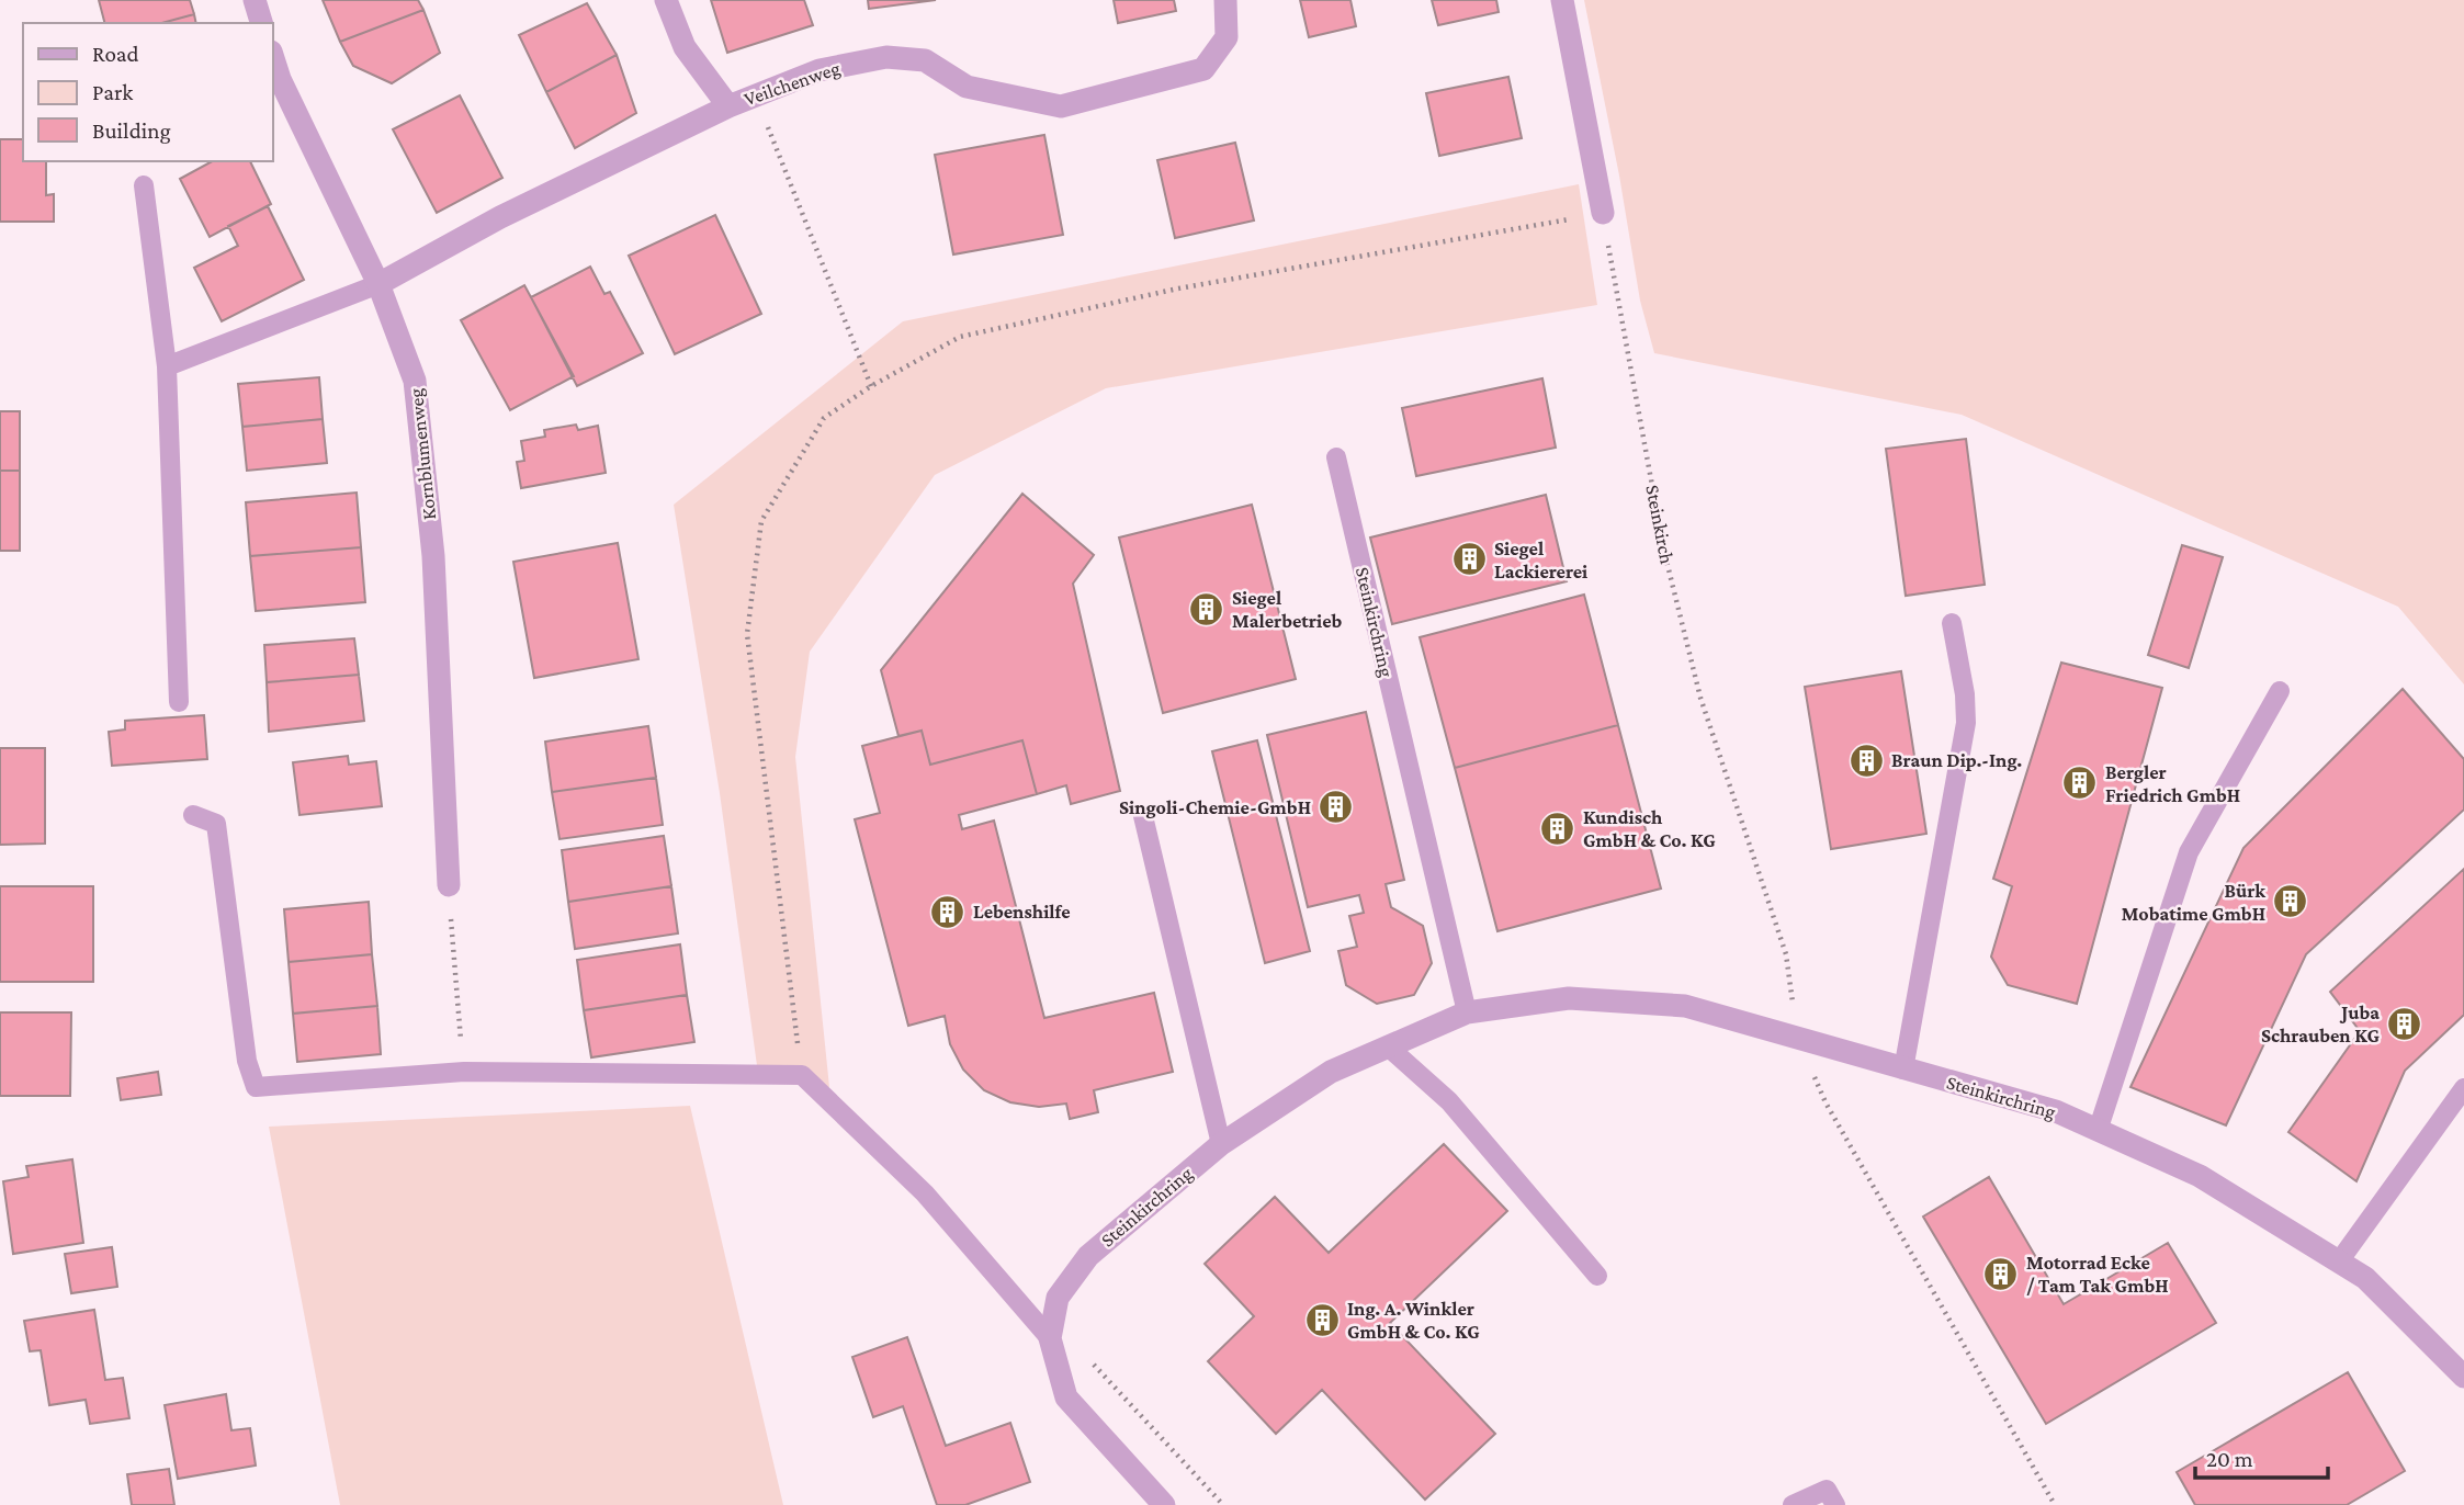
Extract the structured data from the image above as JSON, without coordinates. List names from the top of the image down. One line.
{"streets":{"street":["Veilchenweg","Kornblumenweg","Steinkirchring"],"path":["Steinkirch"]},"crossings":[["Veilchenweg","Kornblumenweg"],["Steinkirch","Steinkirchring"]],"places":{"building":["Siegel Lackiererei","Siegel Malerbetrieb","Braun Dip.-Ing.","Bergler Friedrich GmbH","Singoli-Chemie-GmbH","Kundisch GmbH & Co. KG","Bürk Mobatime GmbH","Lebenshilfe","Juba Schrauben KG","Motorrad Ecke / Tam Tak GmbH","Ing. A. Winkler GmbH & Co. KG"]},"legend":["Road","Park","Building"],"scale_bar":"20 m"}
